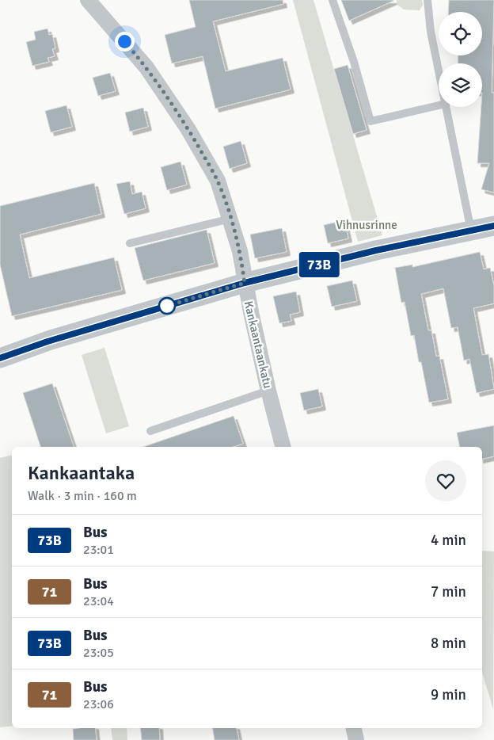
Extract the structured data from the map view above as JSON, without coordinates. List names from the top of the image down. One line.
{"streets":{"street":["Kankaantaankatu"]},"parks":["Vihnusrinne"],"lines":["bus line 73B"],"page":{"on_map":"73B","heading":["Kankaantaka","Walk · 3 min · 160 m"],"list":[{"mark":"73B","name":"Bus","note":"23:01","value":"4 min"},{"mark":"71","name":"Bus","note":"23:04","value":"7 min"},{"mark":"73B","name":"Bus","note":"23:05","value":"8 min"},{"mark":"71","name":"Bus","note":"23:06","value":"9 min"}]}}
